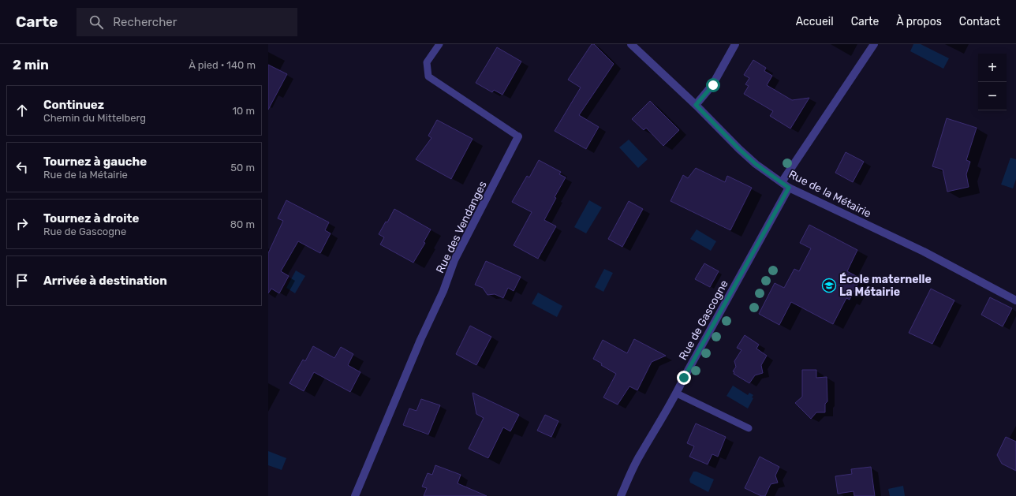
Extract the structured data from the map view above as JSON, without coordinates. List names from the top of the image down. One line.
{"streets":{"street":["Rue de la Métairie","Rue des Vendanges","Rue de Gascogne"]},"crossings":[["Rue de la Métairie","Rue de Gascogne"]],"places":{"school or university":["École maternelle La Métairie"]},"page":{"header":"Carte","search":"Rechercher","nav":["Accueil","Carte","À propos","Contact"],"heading":["2 min","À pied · 140 m"],"map_buttons":["+","−"],"list":[["Continuez","Chemin du Mittelberg","10 m"],["Tournez à gauche","Rue de la Métairie","50 m"],["Tournez à droite","Rue de Gascogne","80 m"],"Arrivée à destination"]}}
